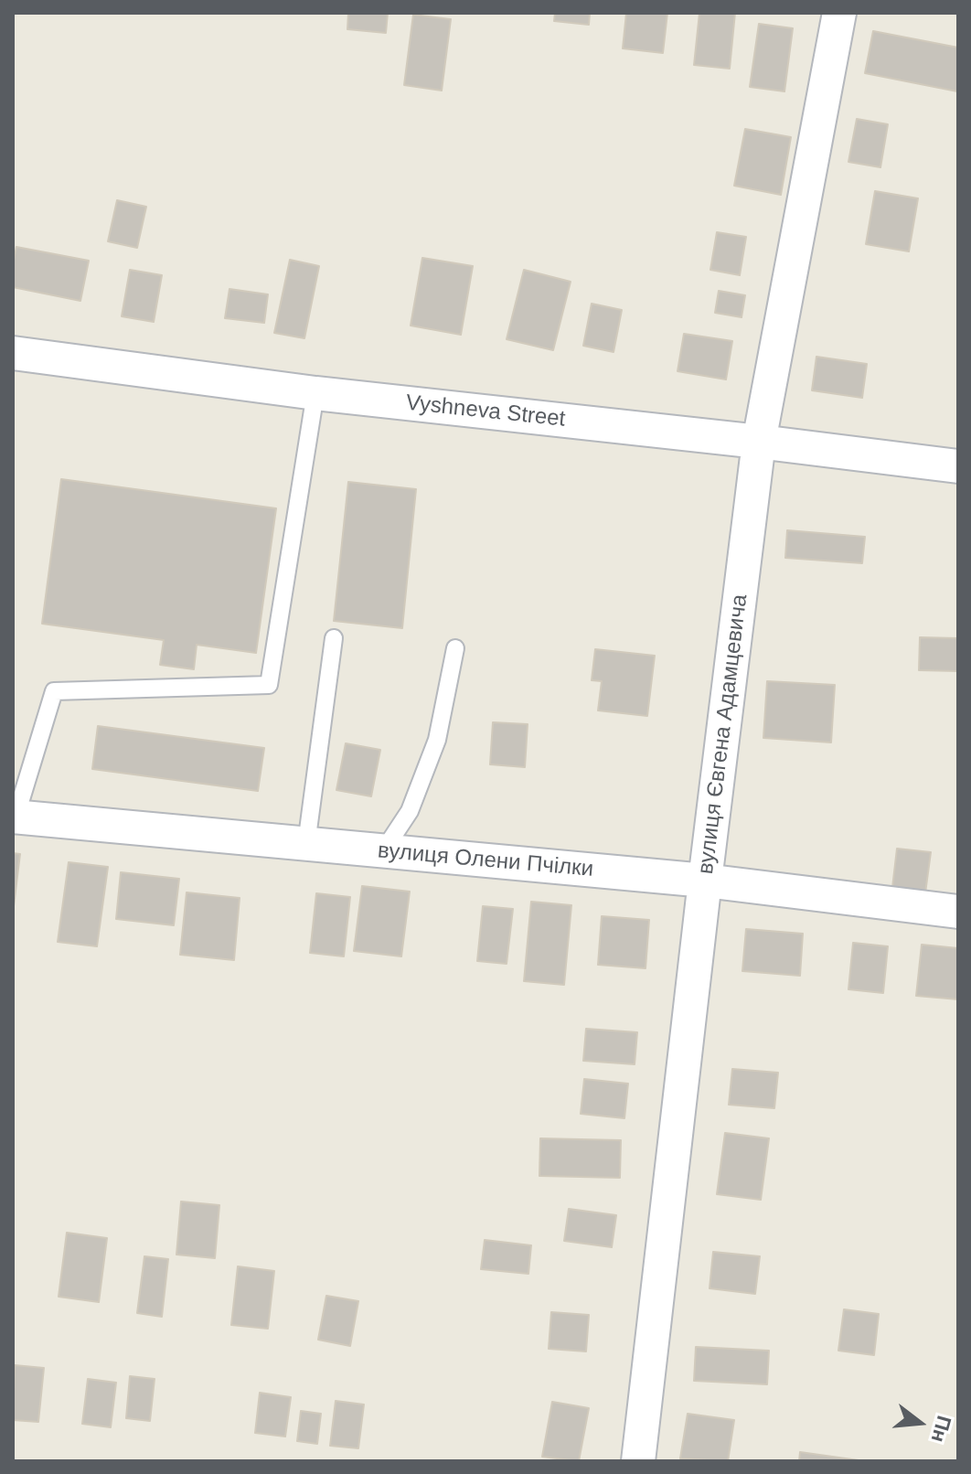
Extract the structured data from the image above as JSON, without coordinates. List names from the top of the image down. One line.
{"streets":{"street":["Vyshneva Street","вулиця Євгена Адамцевича","вулиця Олени Пчілки"]},"crossings":[["Vyshneva Street","вулиця Євгена Адамцевича"],["вулиця Євгена Адамцевича","вулиця Олени Пчілки"]],"north":"right"}
